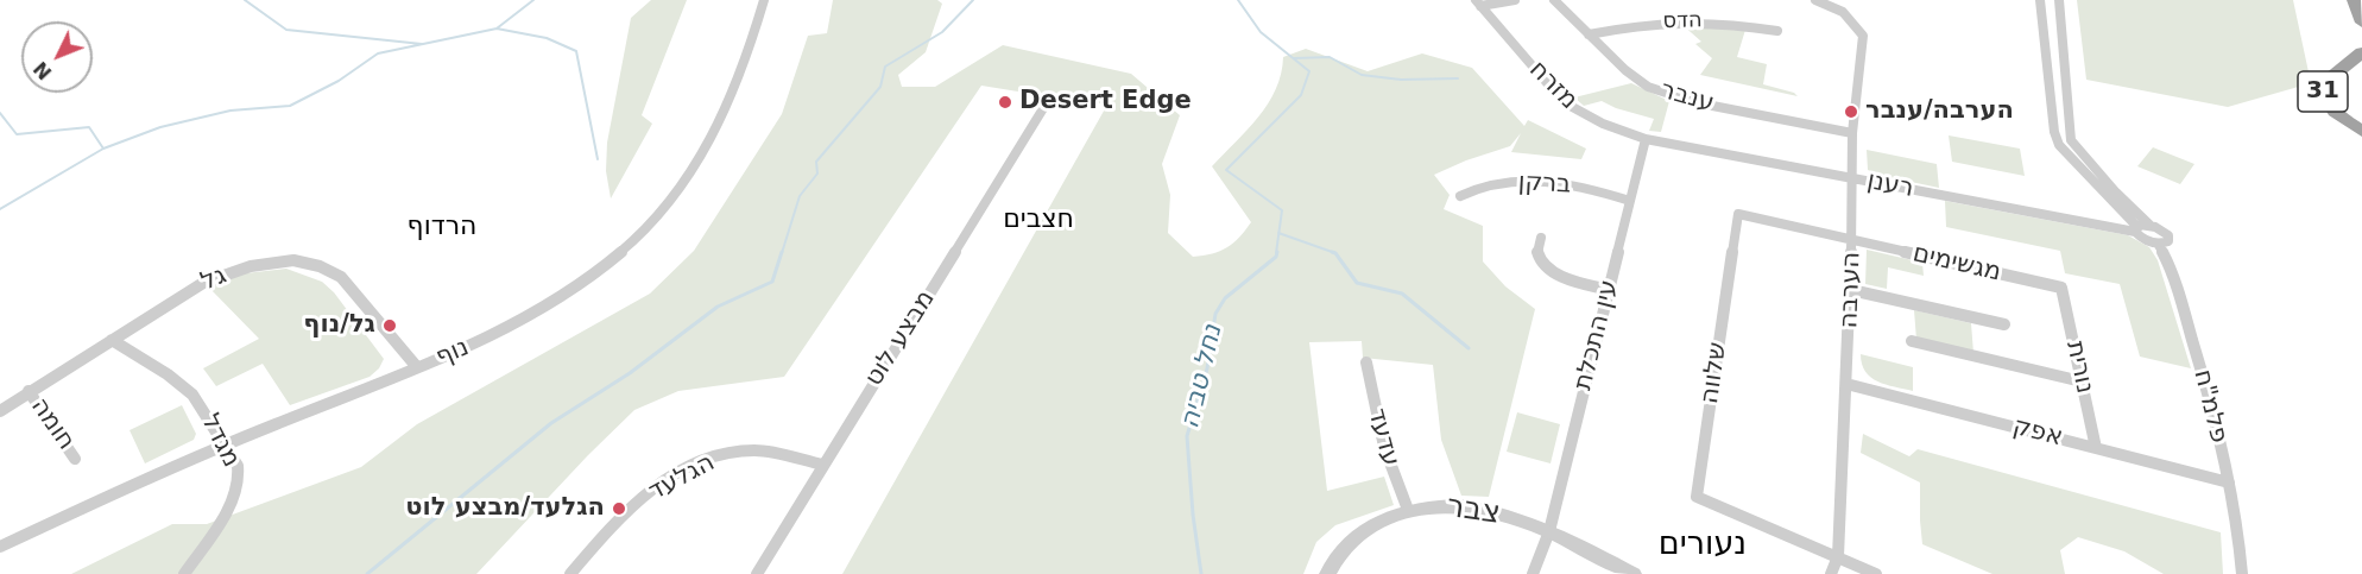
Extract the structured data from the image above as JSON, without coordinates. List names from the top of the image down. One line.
{"streets":{"highway":["31"],"street":["הדס","מזרח","ענבר","ברקן","רענן","מגשימים","גל","הערבה","עין התכלת","מבצע לוט","נוף","נורית","שלווה","פלמ\"ח","חומה","אפק","עדעד","מגדל","הגלעד","צבר"]},"crossings":[["הדס","ענבר"],["מזרח","רענן"],["מזרח","עין התכלת"],["ענבר","הערבה"],["ברקן","עין התכלת"],["רענן","הערבה"],["רענן","עין התכלת"],["מגשימים","הערבה"],["מגשימים","נורית"],["מגשימים","שלווה"],["גל","נוף"],["גל","חומה"],["גל","מגדל"],["הערבה","שלווה"],["הערבה","אפק"],["עין התכלת","צבר"],["מבצע לוט","הגלעד"],["נוף","מגדל"],["נורית","אפק"],["פלמ\"ח","אפק"],["עדעד","צבר"]],"districts":["חצבים","הרדוף","נעורים"],"water":["נחל טביה"],"places":["Desert Edge","הערבה/ענבר","גל/נוף","הגלעד/מבצע לוט"],"north":"bottom left"}
